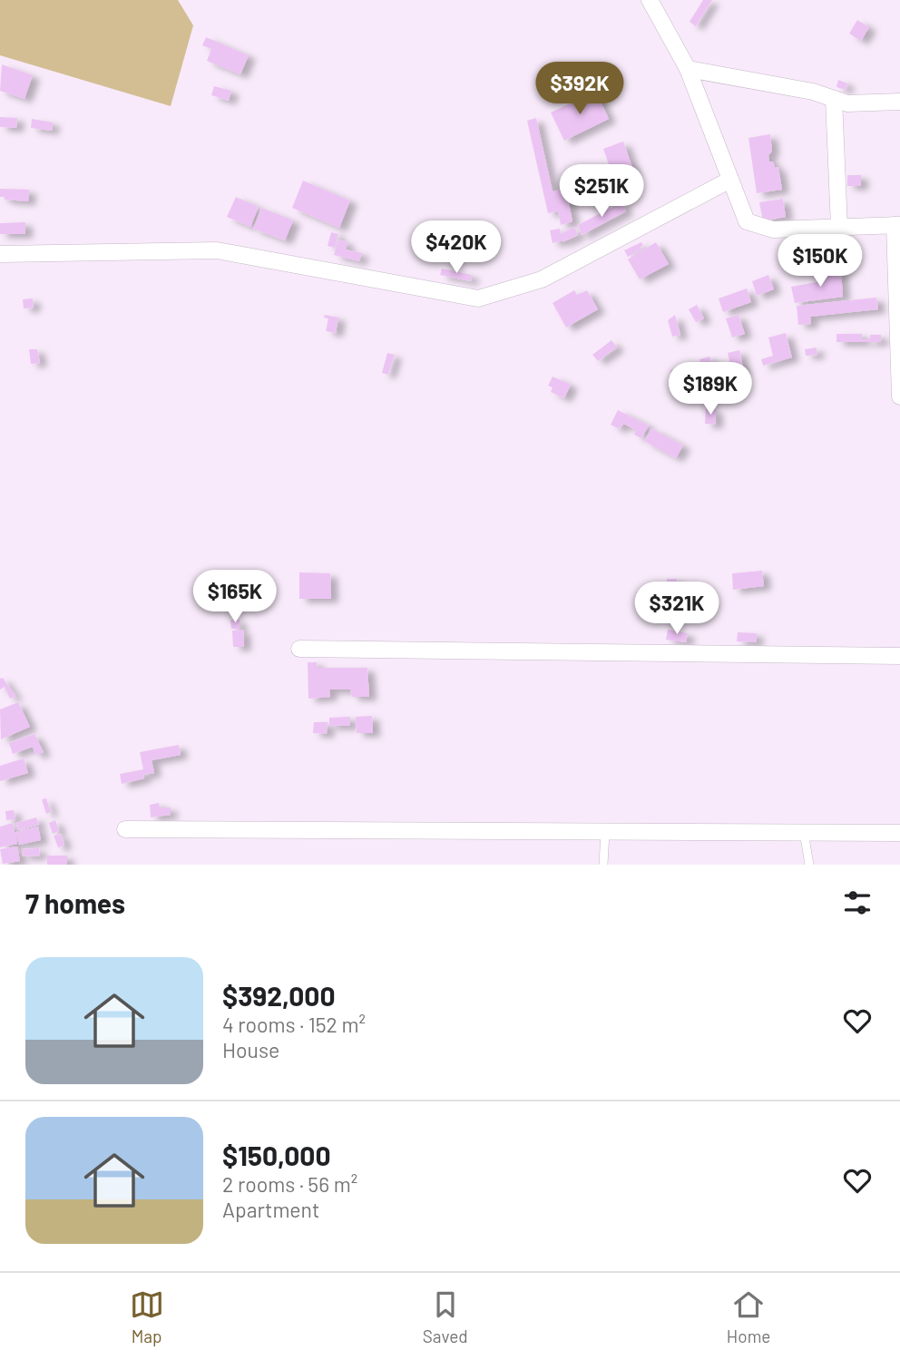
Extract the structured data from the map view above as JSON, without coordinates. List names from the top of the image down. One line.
{"page":{"price":["$392K","$251K","$420K","$150K","$189K","$165K","$321K"],"heading":"7 homes","list":[{"name":"$392,000","note":"4 rooms · 152 m² · House"},{"name":"$150,000","note":"2 rooms · 56 m² · Apartment"}],"tabs":["Map","Saved","Home"]}}
